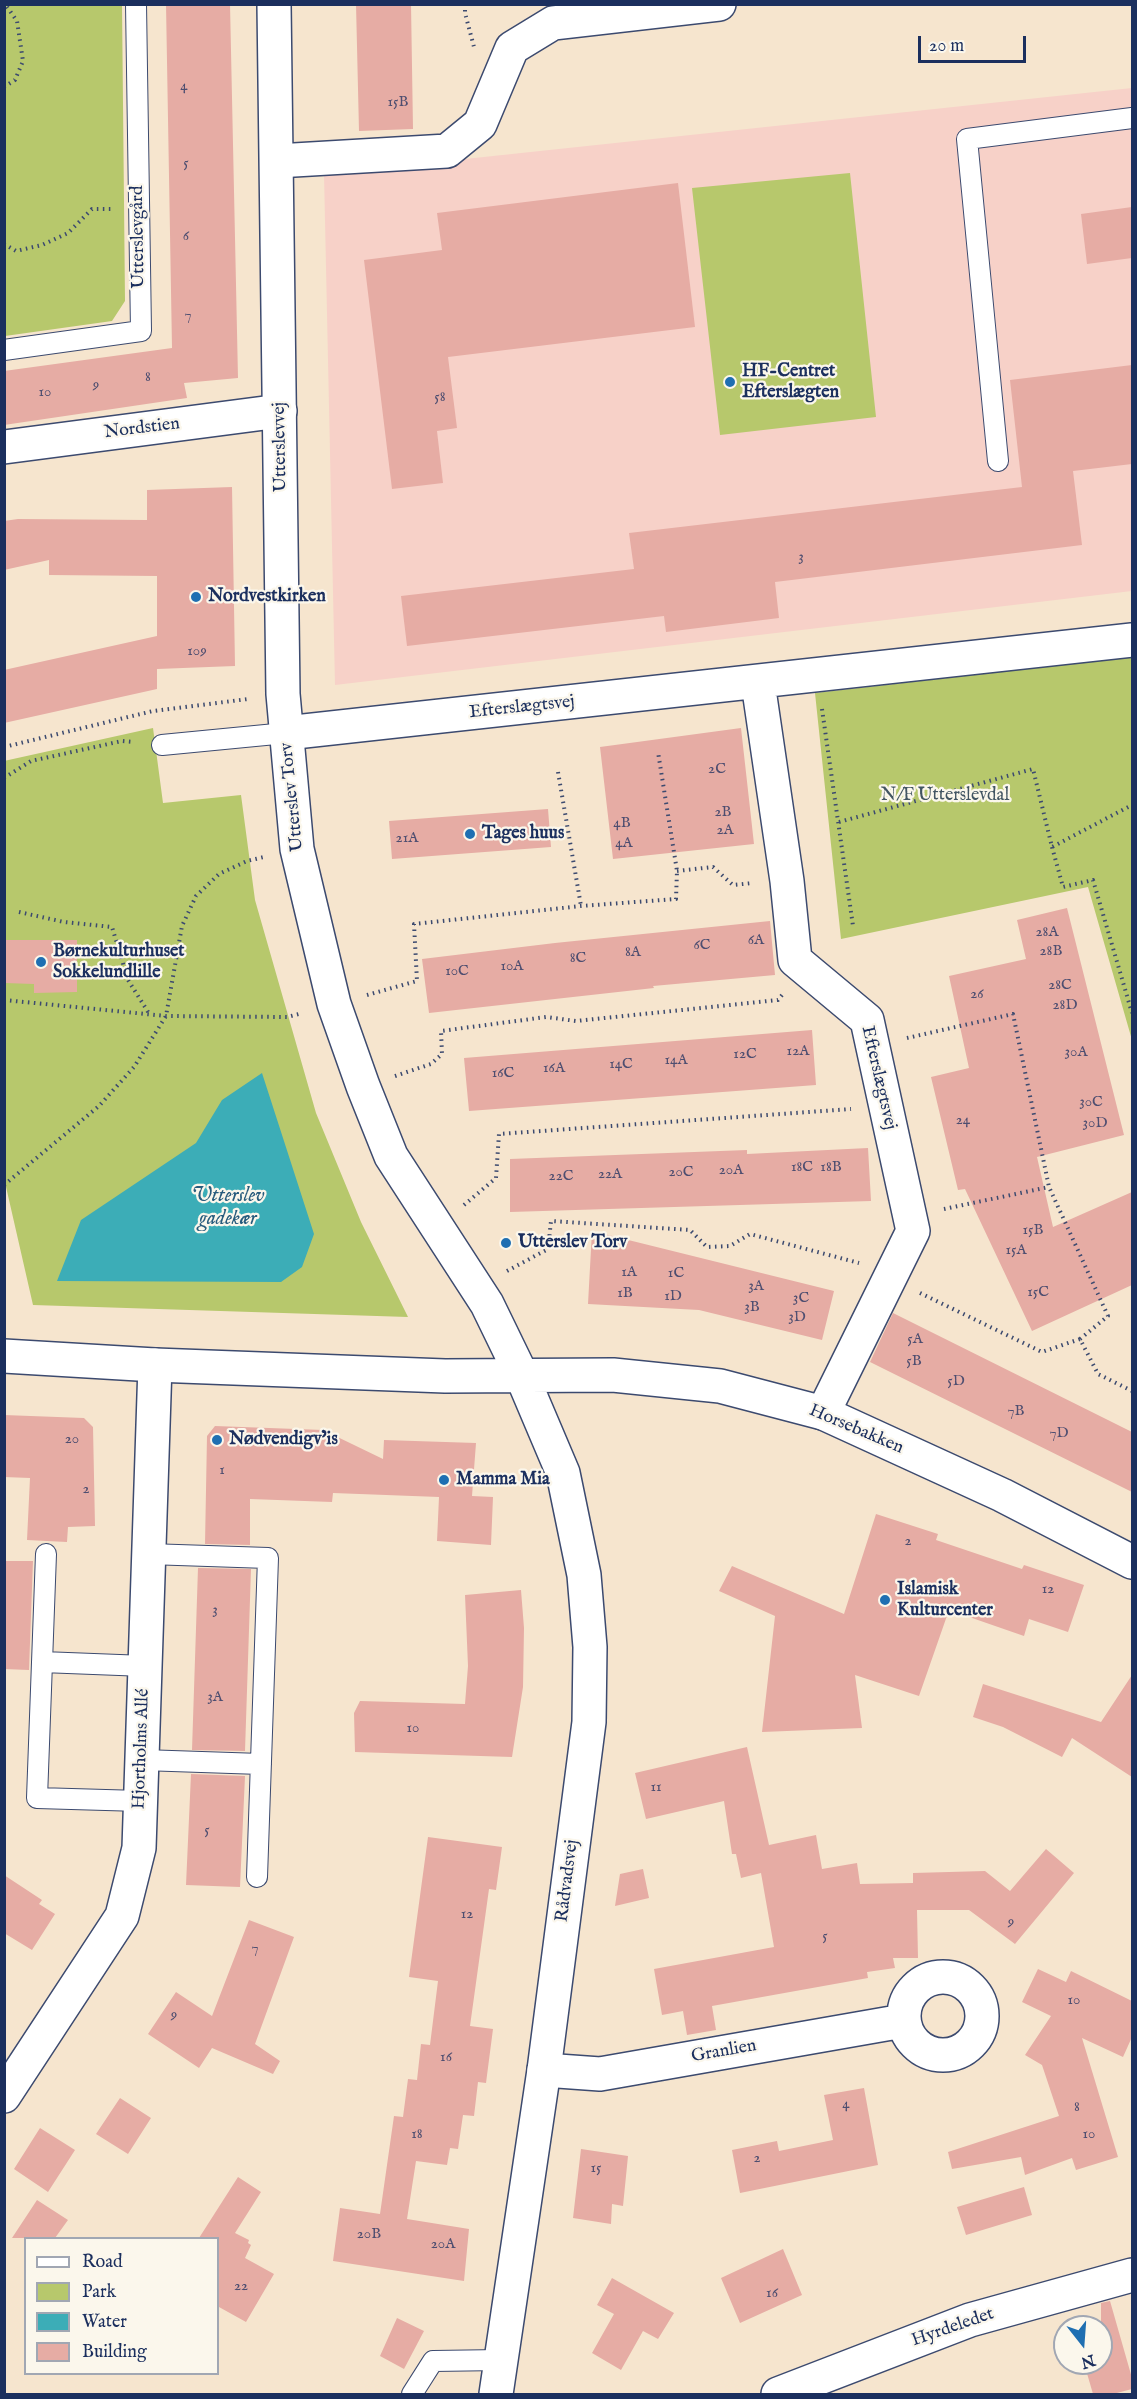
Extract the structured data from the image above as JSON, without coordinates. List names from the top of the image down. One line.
{"streets":{"street":["Nordstien","Utterslevvej","Efterslægtsvej","Utterslev Torv","Horsebakken","Hjortholms Allé","Rådvadsvej","Granlien","Hyrdeledet"],"lane":["Utterslevgård"]},"crossings":[["Nordstien","Utterslevvej"],["Utterslevvej","Efterslægtsvej"],["Utterslevvej","Utterslev Torv"],["Efterslægtsvej","Utterslev Torv"],["Efterslægtsvej","Horsebakken"],["Utterslev Torv","Horsebakken"],["Utterslev Torv","Rådvadsvej"],["Horsebakken","Rådvadsvej"],["Rådvadsvej","Granlien"]],"water":["Utterslev gadekær"],"parks":["N/F Utterslevdal"],"places":["HF-Centret Efterslægten","Nordvestkirken","Tages huus","Børnekulturhuset Sokkelundlille","Utterslev Torv","Nødvendigv’is","Mamma Mia","Islamisk Kulturcenter"],"house_numbers":["4","15B","5","6","7","8","9","10","58","3","109","2C","2B","4B","2A","21A","4A","28A","6A","6C","28B","8A","8C","10A","10C","28C","26","28D","12A","30A","12C","14A","14C","16A","16C","30C","24","30D","18C","18B","20A","20C","22A","22C","15B","15A","1A","1C","3A","15C","1B","1D","3C","3B","3D","5A","5B","5D","7B","7D","20","1","2","2","12","3","3A","10","11","5","12","9","5","7","10","9","16","4","8","18","10","2","15","20B","20A","22","16"],"legend":["Road","Park","Water","Building"],"scale_bar":"20 m","north":"bottom"}
